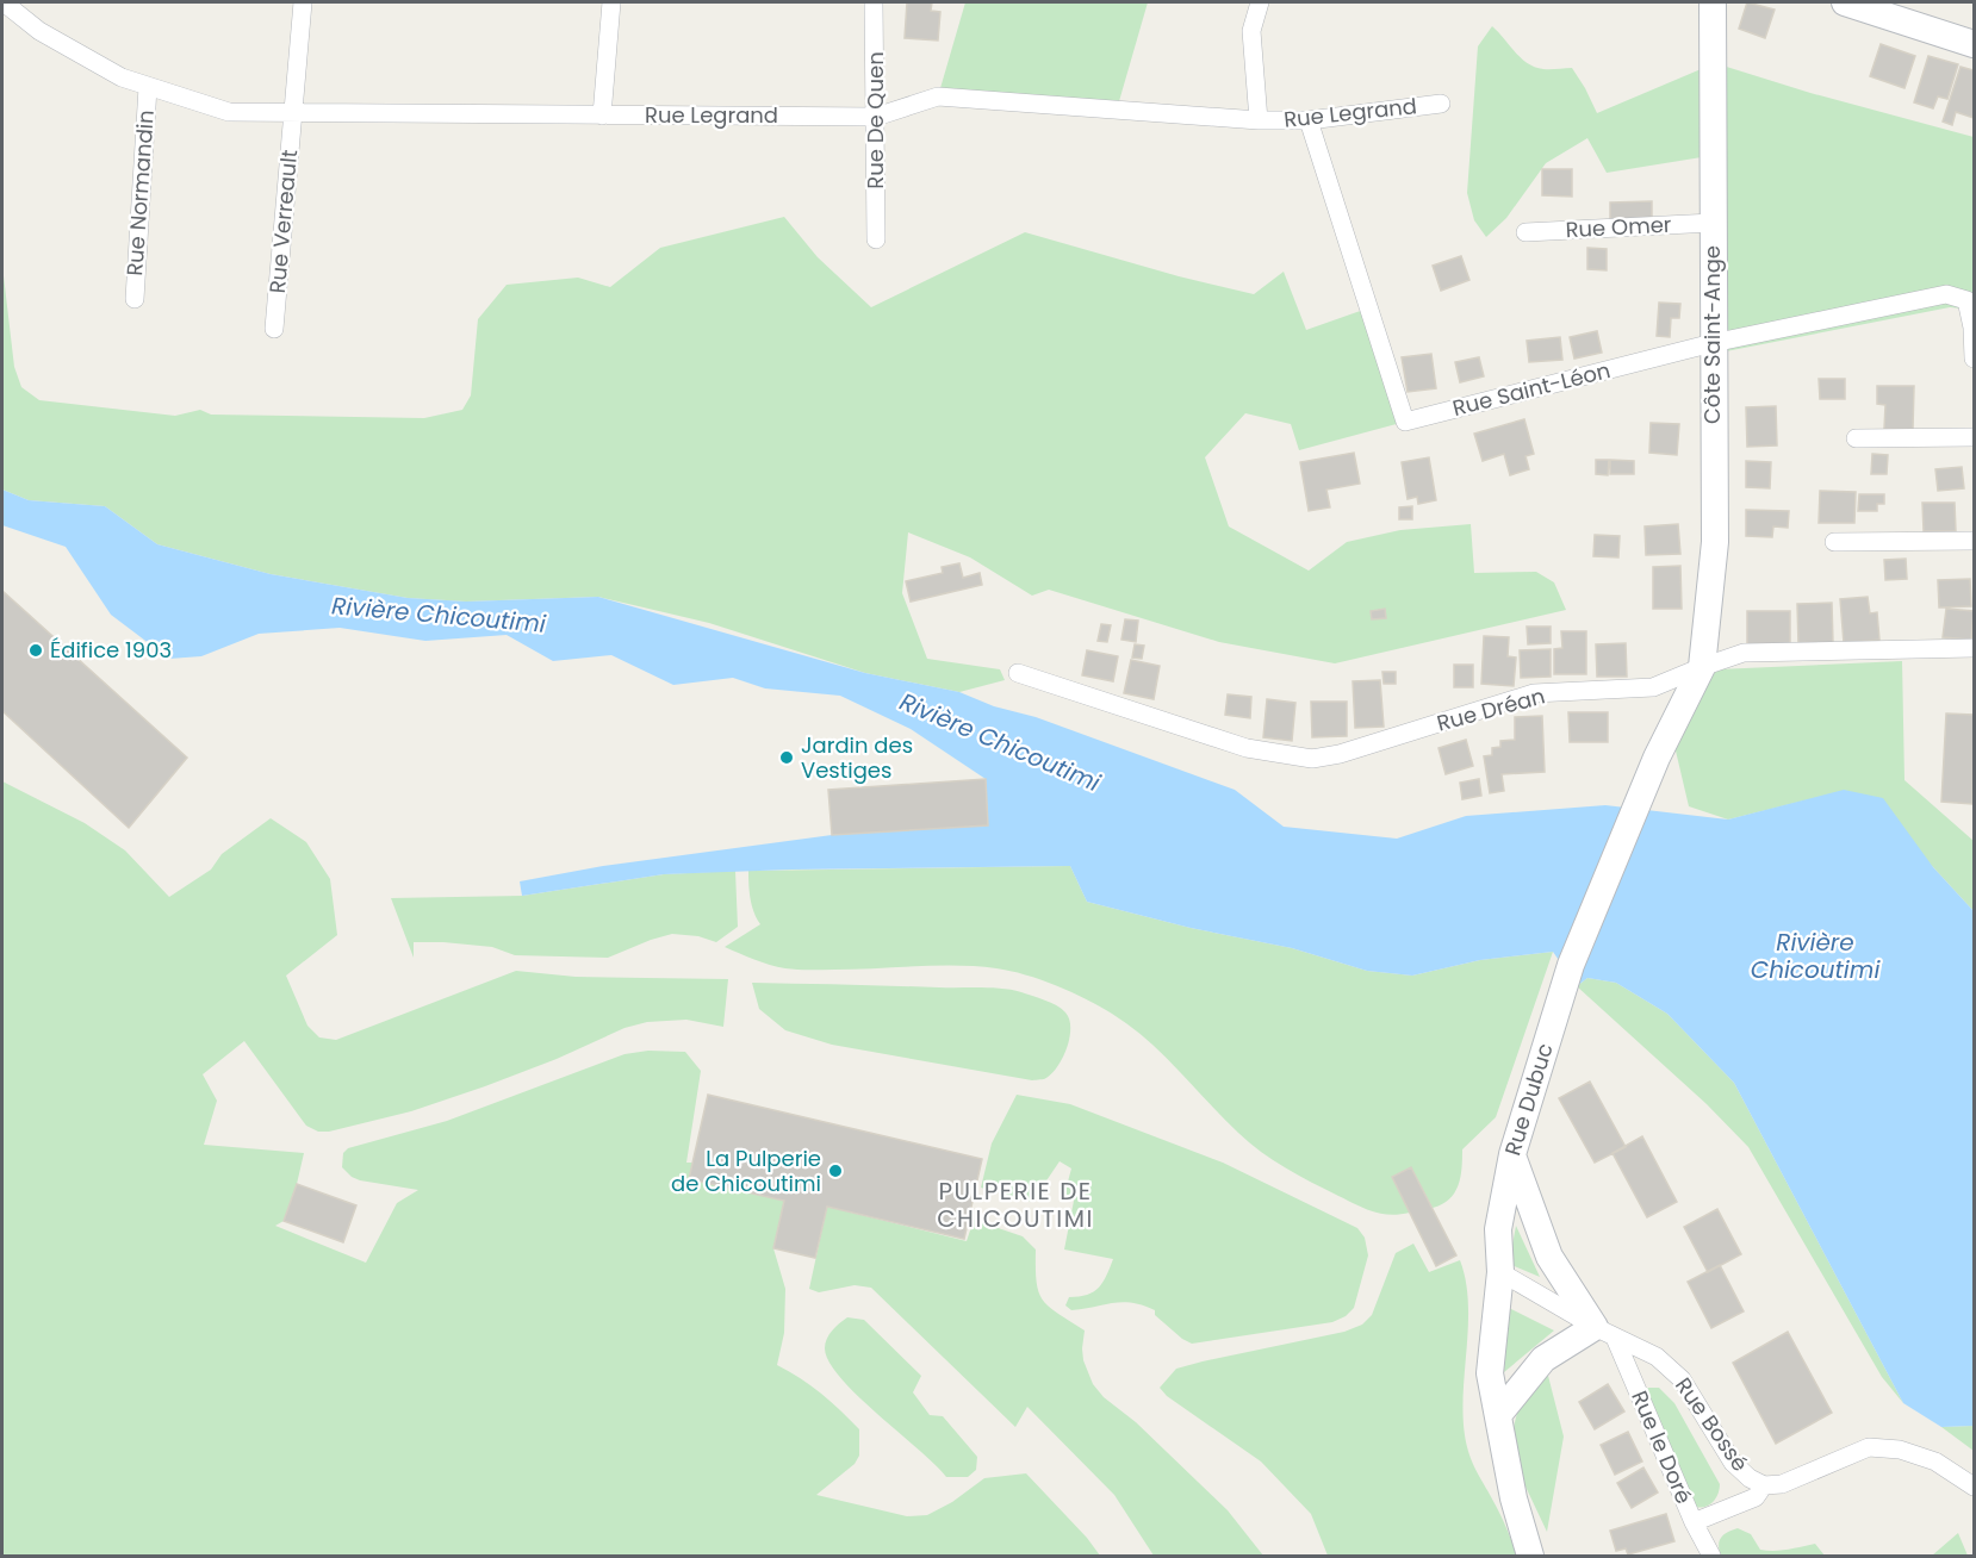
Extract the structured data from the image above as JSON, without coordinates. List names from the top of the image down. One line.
{"streets":{"street":["Rue Legrand","Rue De Quen","Rue Normandin","Rue Verreault","Rue Omer","Côte Saint-Ange","Rue Saint-Léon","Rue Dréan","Rue Dubuc","Rue Bossé","Rue le Doré"]},"crossings":[["Rue Legrand","Rue De Quen"],["Rue Legrand","Rue Normandin"],["Rue Legrand","Rue Verreault"],["Rue Legrand","Rue Saint-Léon"],["Rue Omer","Côte Saint-Ange"],["Côte Saint-Ange","Rue Saint-Léon"],["Côte Saint-Ange","Rue Dréan"],["Côte Saint-Ange","Rue Dubuc"],["Rue Dréan","Rue Dubuc"],["Rue Dubuc","Rue Bossé"],["Rue Bossé","Rue le Doré"]],"districts":["PULPERIE DE CHICOUTIMI"],"water":["Rivière Chicoutimi"],"places":["Édifice 1903","Jardin des Vestiges","La Pulperie de Chicoutimi"]}
